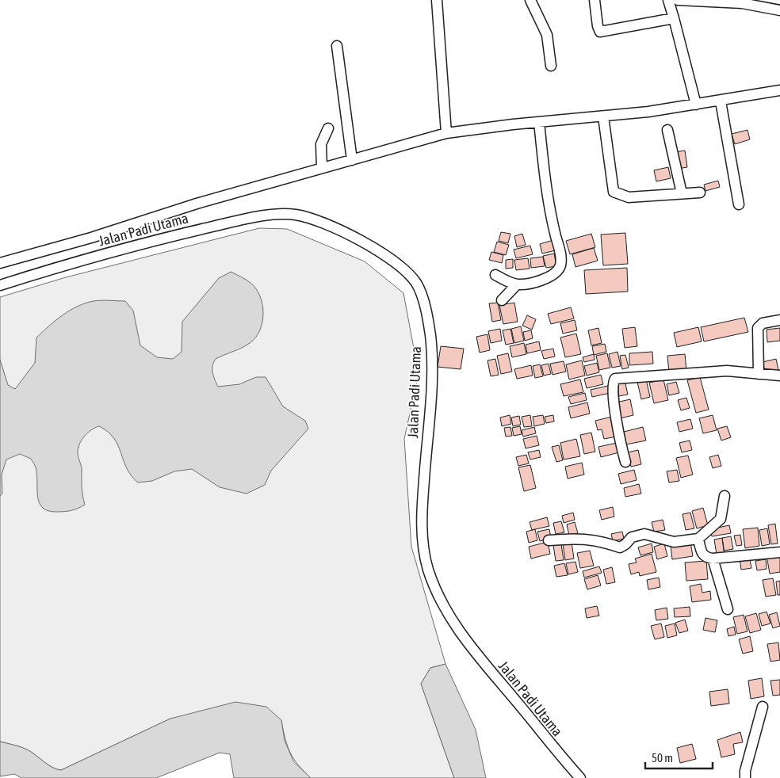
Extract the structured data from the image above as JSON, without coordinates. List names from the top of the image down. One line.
{"streets":{"street":["Jalan Padi Utama"]},"scale_bar":"50 m"}
